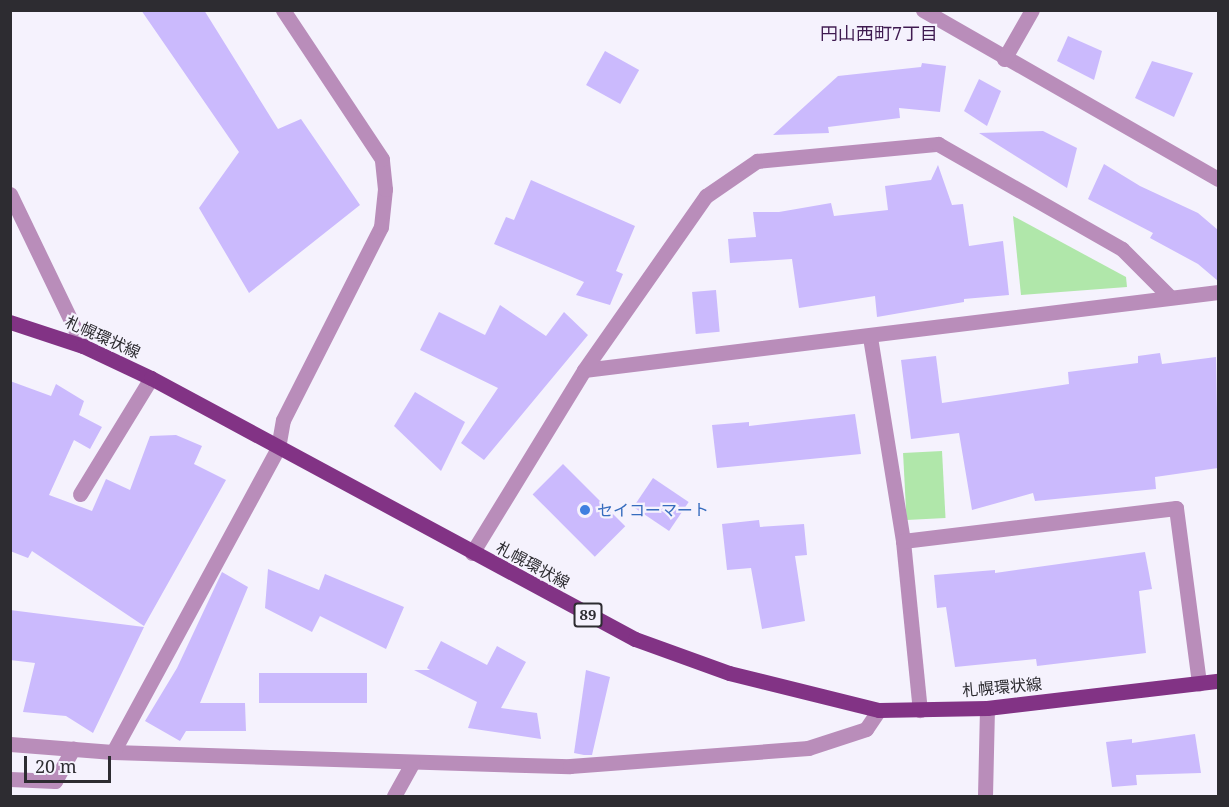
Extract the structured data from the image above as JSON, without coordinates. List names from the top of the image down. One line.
{"streets":{"main road":["札幌環状線","89"]},"districts":["円山西町7丁目"],"places":["セイコーマート"],"scale_bar":"20 m"}
